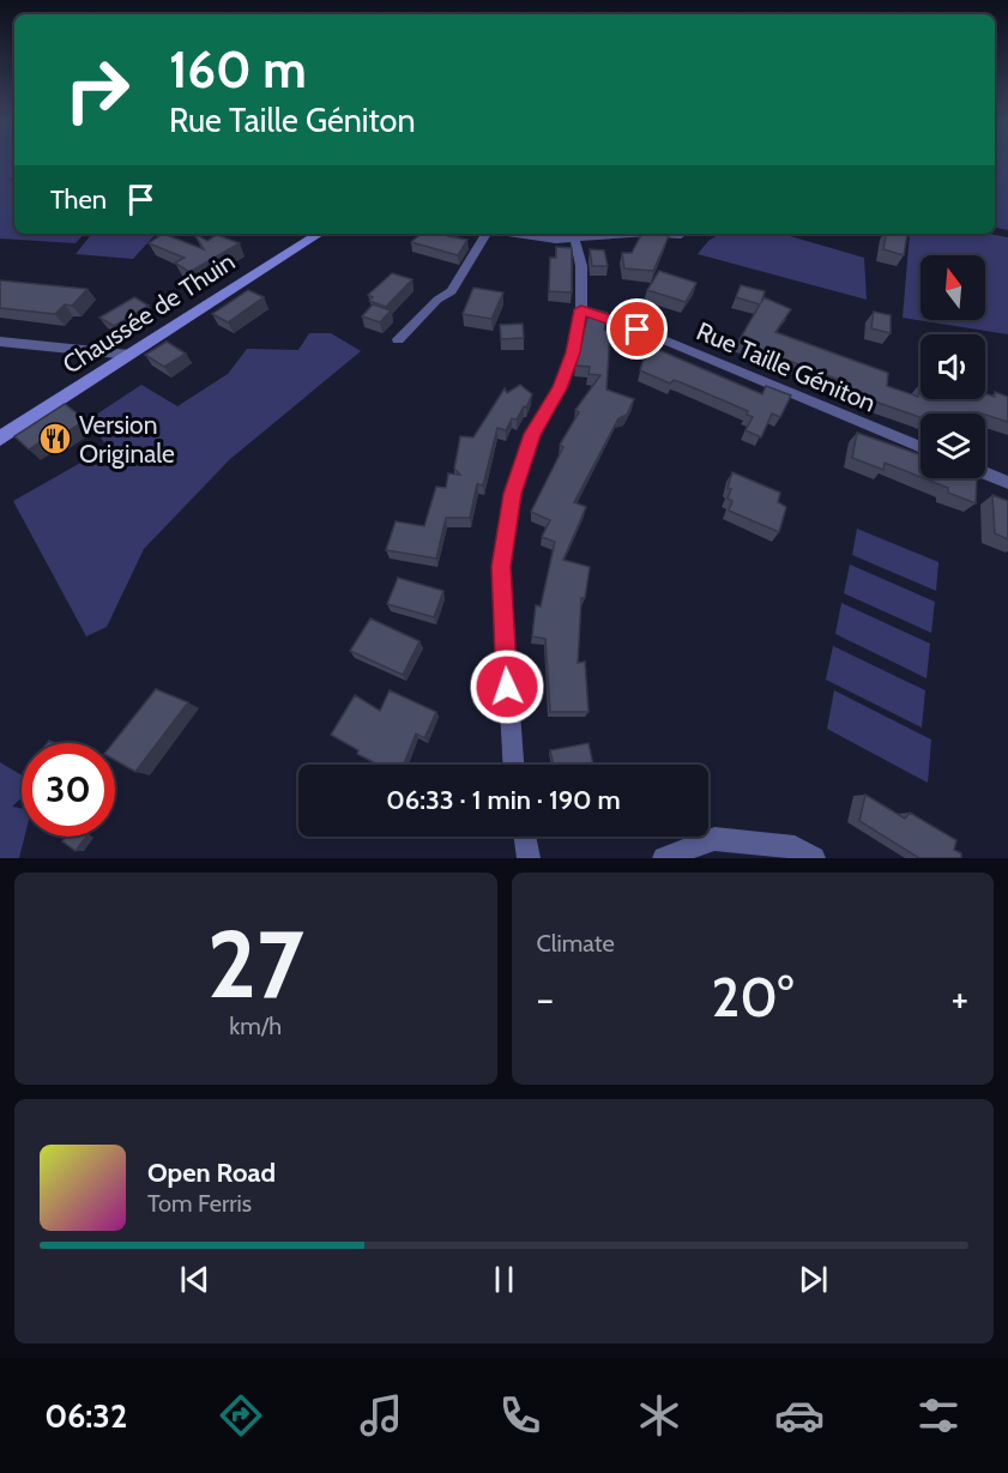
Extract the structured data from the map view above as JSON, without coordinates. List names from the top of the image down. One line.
{"streets":{"main road":["Chaussée de Thuin"],"street":["Rue Taille Géniton"]},"places":{"restaurant":["Version Originale"]},"north":"top","page":{"turn":["160 m","Rue Taille Géniton"],"then":"Then","limit":"30","trip":"06:33 · 1 min · 190 m","tile":[["27","km/h"],"Climate"],"heat":["−","20°","+"],"song":["Open Road","Tom Ferris"],"tabs":"06:32"}}
